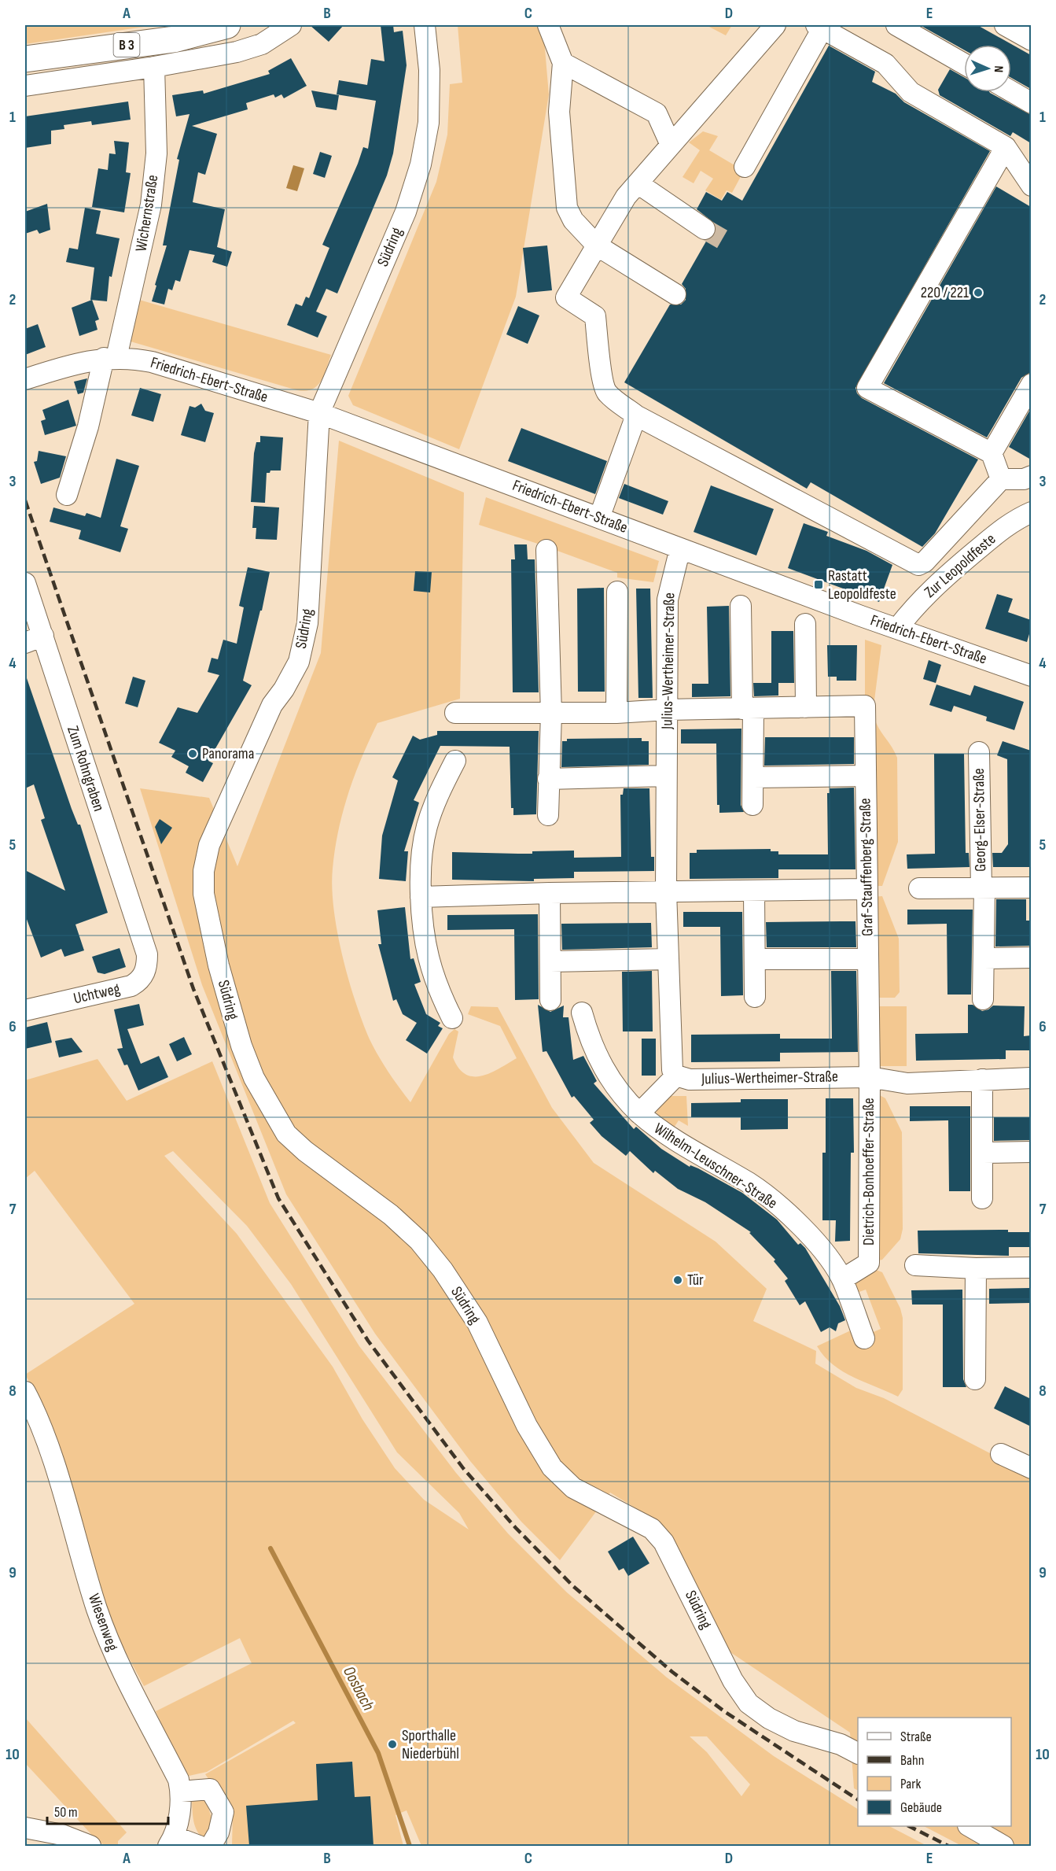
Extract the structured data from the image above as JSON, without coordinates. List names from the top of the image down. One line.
{"streets":{"main road":["B 3"],"street":["Wichernstraße","Südring","Friedrich-Ebert-Straße","Zur Leopoldfeste","Julius-Wertheimer-Straße","Zum Rohngraben","Georg-Elser-Straße","Graf-Stauffenberg-Straße","Uchtweg","Wilhelm-Leuschner-Straße","Dietrich-Bonhoeffer-Straße","Wiesenweg"]},"crossings":[["Wichernstraße","Friedrich-Ebert-Straße"],["Südring","Friedrich-Ebert-Straße"],["Friedrich-Ebert-Straße","Zur Leopoldfeste"],["Friedrich-Ebert-Straße","Julius-Wertheimer-Straße"],["Julius-Wertheimer-Straße","Graf-Stauffenberg-Straße"],["Julius-Wertheimer-Straße","Wilhelm-Leuschner-Straße"],["Julius-Wertheimer-Straße","Dietrich-Bonhoeffer-Straße"],["Zum Rohngraben","Uchtweg"],["Graf-Stauffenberg-Straße","Dietrich-Bonhoeffer-Straße"],["Wilhelm-Leuschner-Straße","Dietrich-Bonhoeffer-Straße"]],"water":["Oosbach"],"places":{"other":["220 / 221","Panorama","Tür","Sporthalle Niederbühl"],"transit":["Rastatt Leopoldfeste"]},"legend":["Straße","Bahn","Park","Gebäude"],"scale_bar":"50 m","north":"right","grid":{"columns":["A","B","C","D","E"],"rows":["1","2","3","4","5","6","7","8","9","10"]}}
